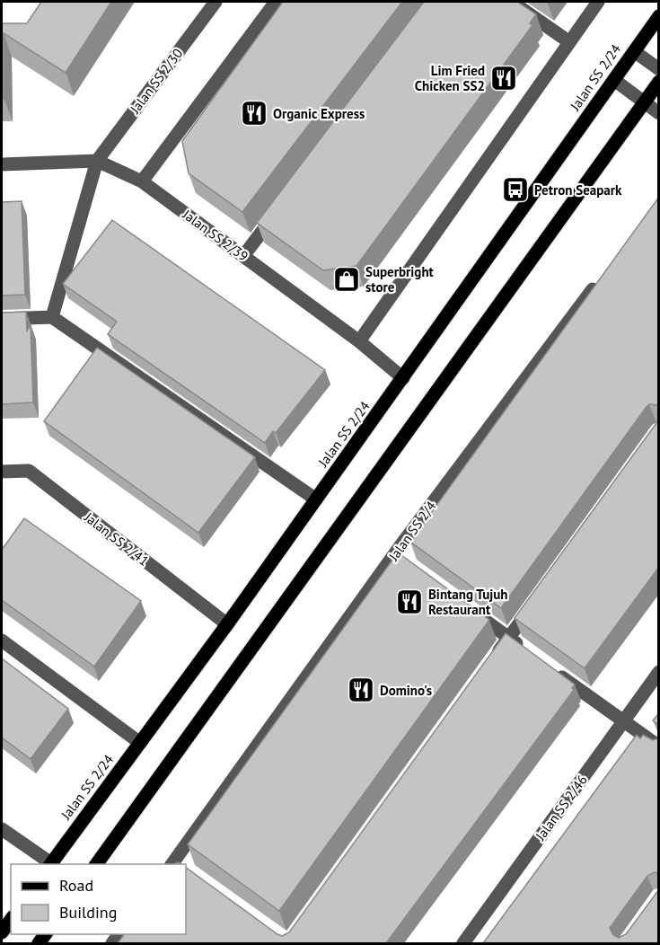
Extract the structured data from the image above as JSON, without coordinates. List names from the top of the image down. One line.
{"streets":{"main road":["Jalan SS 2/24"],"street":["Jalan SS 2/30","Jalan SS 2/39","Jalan SS 2/4","Jalan SS 2/41","Jalan SS 2/46"]},"crossings":[["Jalan SS 2/24","Jalan SS 2/39"],["Jalan SS 2/24","Jalan SS 2/41"],["Jalan SS 2/30","Jalan SS 2/39"]],"places":{"restaurant":["Lim Fried Chicken SS2","Organic Express","Bintang Tujuh Restaurant","Domino's"],"bus stop":["Petron Seapark"],"shop":["Superbright store"]},"legend":["Road","Building"]}
